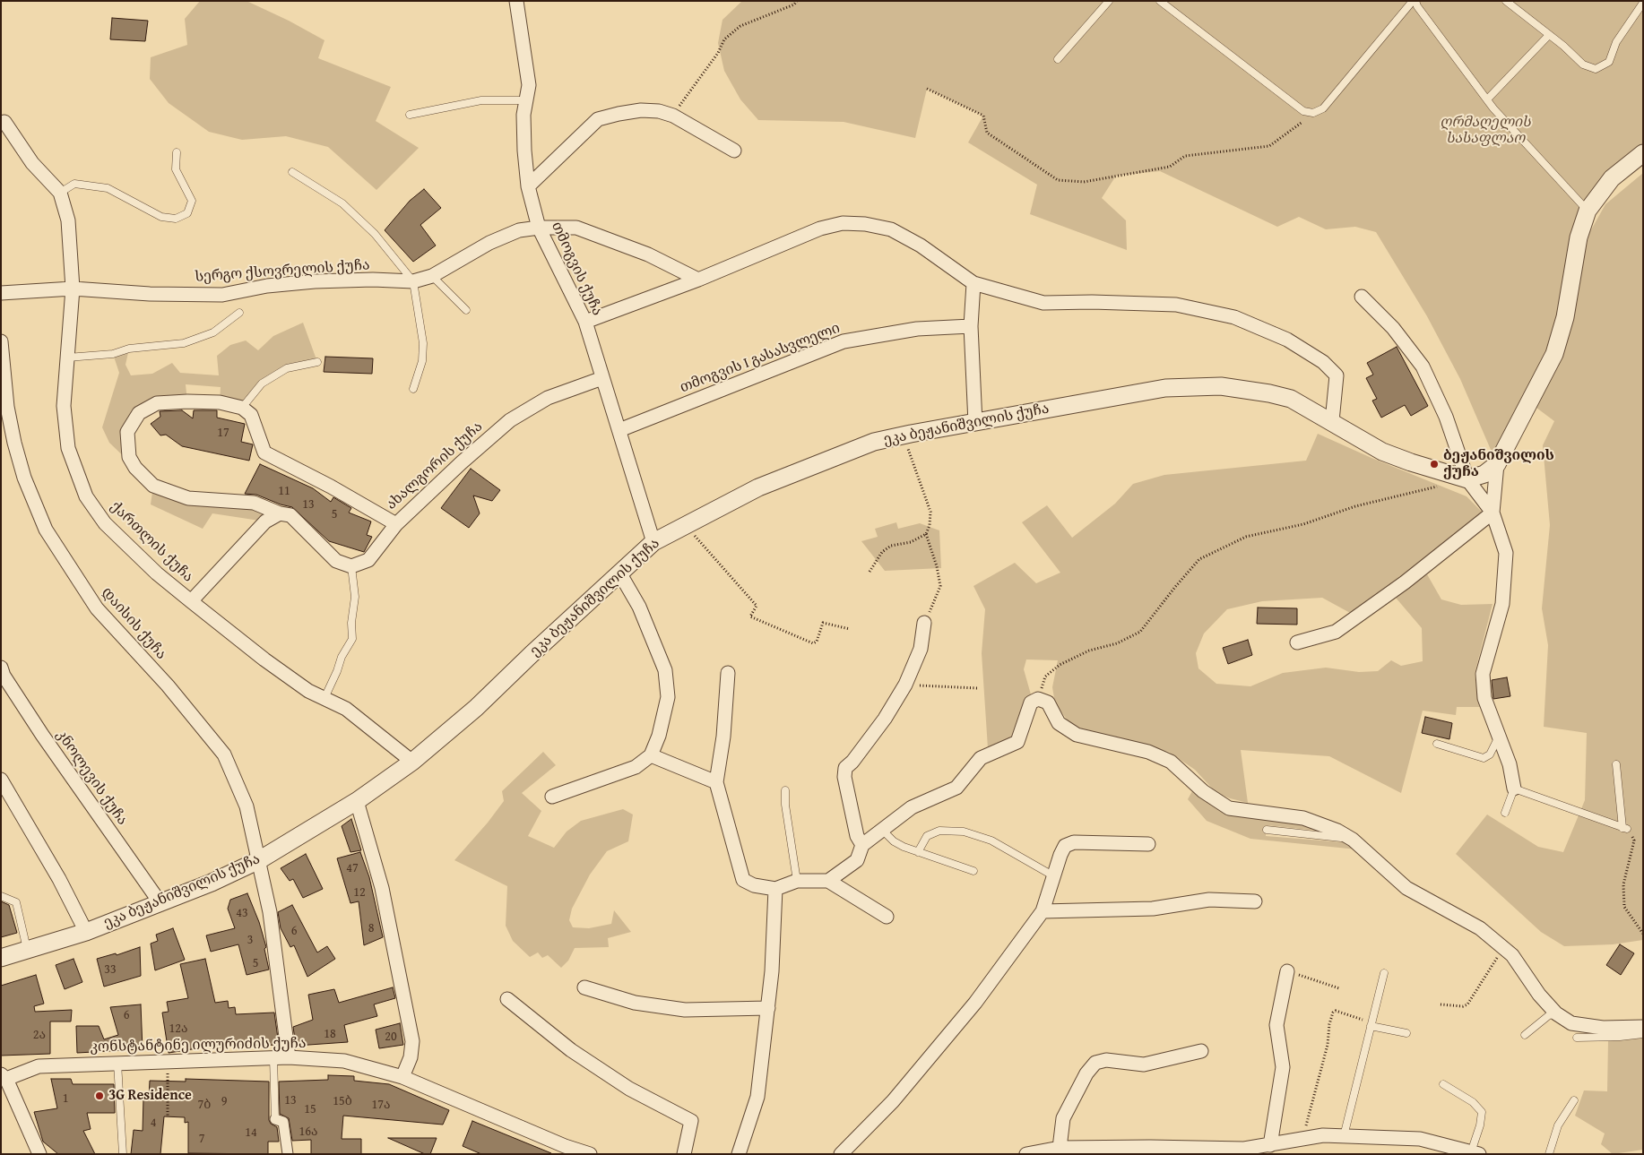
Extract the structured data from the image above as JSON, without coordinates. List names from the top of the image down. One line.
{"streets":{"street":["თმოგვის ქუჩა","სერგო ქსოვრელის ქუჩა","თმოგვის I გასასვლელი","ეკა ბეჟანიშვილის ქუჩა","ახალგორის ქუჩა","ქართლის ქუჩა","დაისის ქუჩა","კნოლევის ქუჩა","კონსტანტინე ილურიძის ქუჩა"]},"crossings":[["თმოგვის ქუჩა","სერგო ქსოვრელის ქუჩა"],["თმოგვის ქუჩა","თმოგვის I გასასვლელი"],["თმოგვის ქუჩა","ეკა ბეჟანიშვილის ქუჩა"],["თმოგვის ქუჩა","ახალგორის ქუჩა"],["სერგო ქსოვრელის ქუჩა","ქართლის ქუჩა"],["ეკა ბეჟანიშვილის ქუჩა","ქართლის ქუჩა"],["ეკა ბეჟანიშვილის ქუჩა","დაისის ქუჩა"],["ეკა ბეჟანიშვილის ქუჩა","კნოლევის ქუჩა"],["დაისის ქუჩა","კონსტანტინე ილურიძის ქუჩა"]],"parks":["ღრმაღელის სასაფლაო"],"places":["ბეჟანიშვილის ქუჩა","3G Residence"],"house_numbers":["17","11","13","5","47","12","43","8","6","3","5","33","6","12ა","18","2ა","20","1","13","9","15ბ","7ბ","17ა","15","4","16ა","14","7"]}
